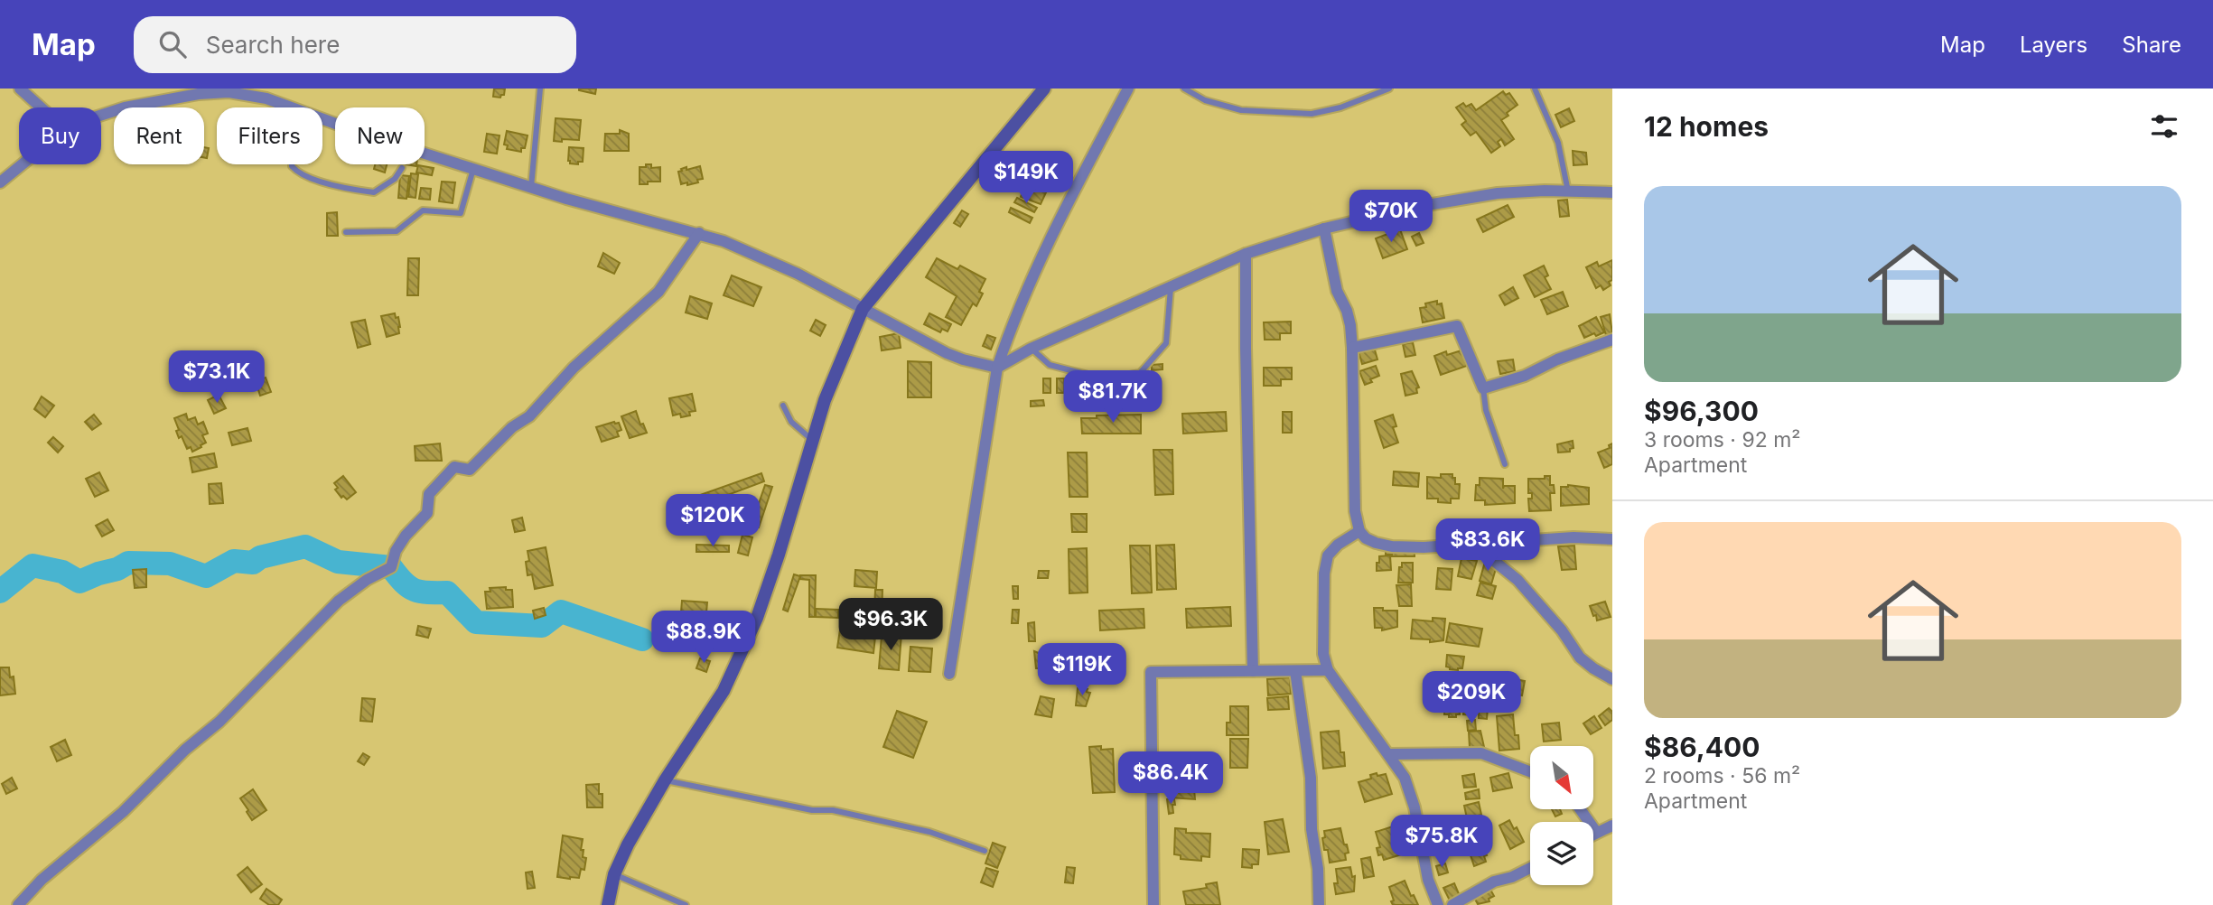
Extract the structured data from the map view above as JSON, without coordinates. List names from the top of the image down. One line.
{"north":"bottom right","page":{"header":"Map","search":"Search here","nav":["Map","Layers","Share"],"heading":"12 homes","chip":["Buy","Rent","Filters","New"],"price":["$149K","$70K","$73.1K","$81.7K","$120K","$83.6K","$96.3K","$88.9K","$119K","$209K","$86.4K","$75.8K"],"list":[{"name":"$96,300","note":"3 rooms · 92 m² · Apartment"},{"name":"$86,400","note":"2 rooms · 56 m² · Apartment"}]}}
